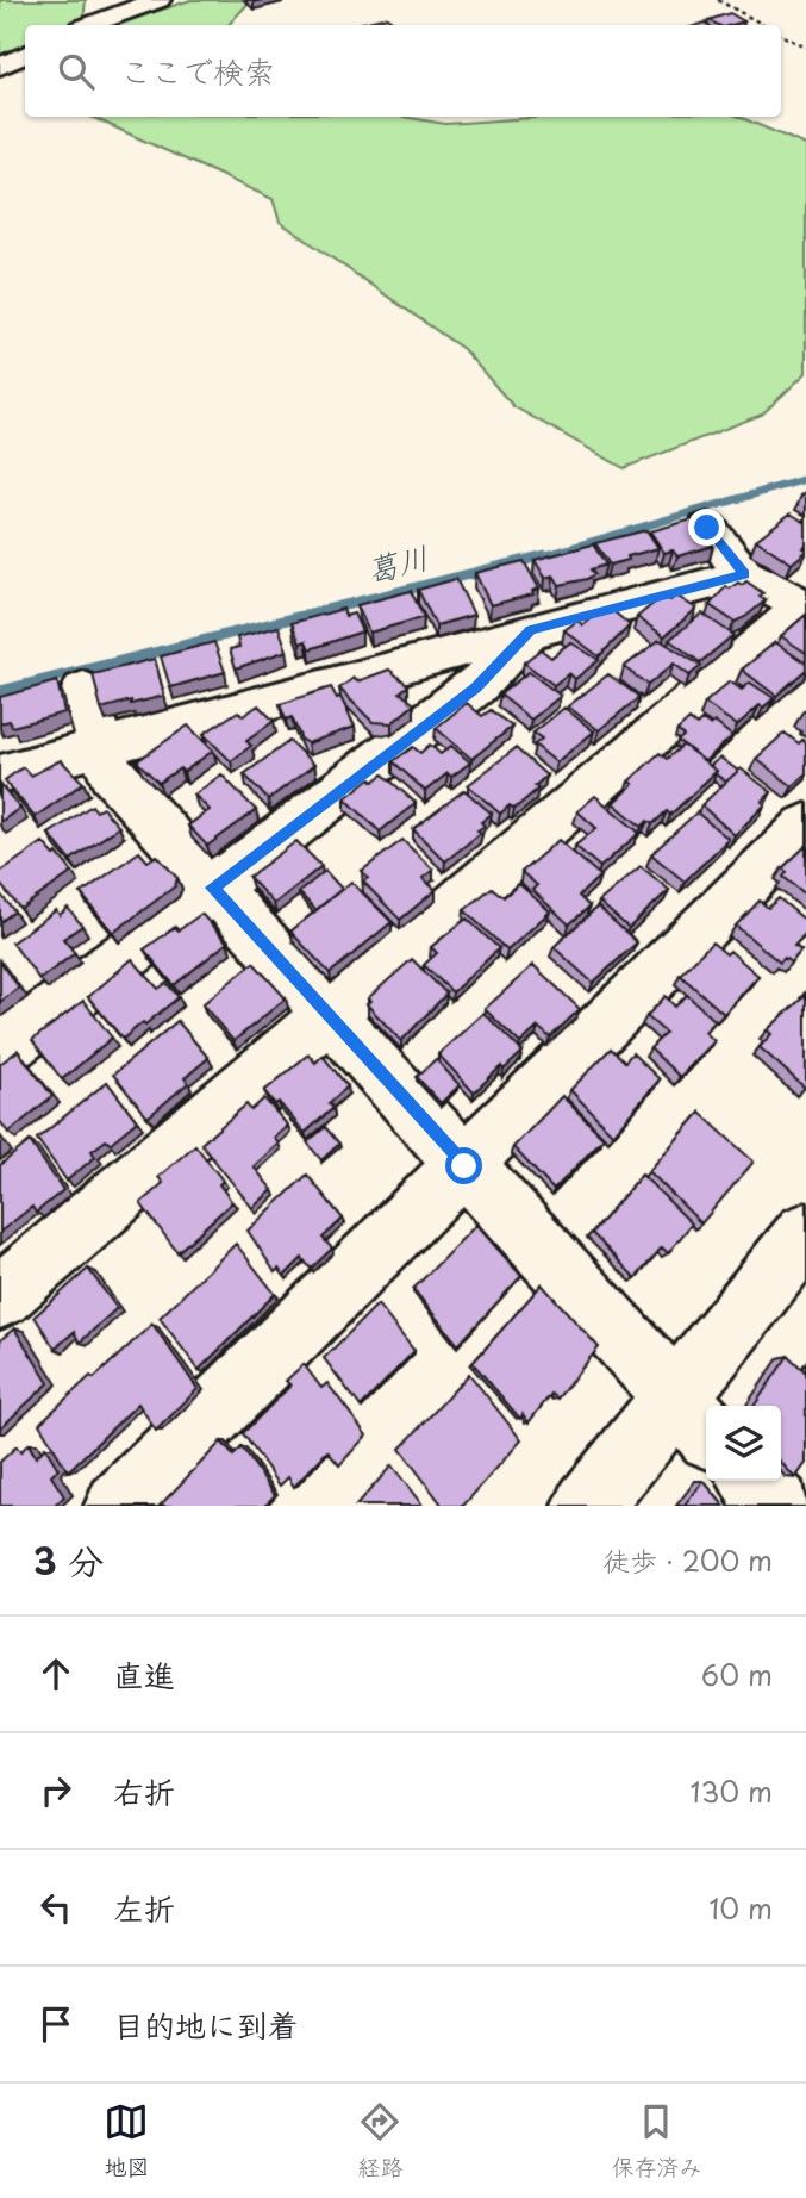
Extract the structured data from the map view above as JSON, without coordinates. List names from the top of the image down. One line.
{"water":["葛川"],"page":{"search":"ここで検索","heading":["3 分","徒歩 · 200 m"],"list":[["直進","60 m"],["右折","130 m"],["左折","10 m"],"目的地に到着"],"nav":["地図","経路","保存済み"]}}
